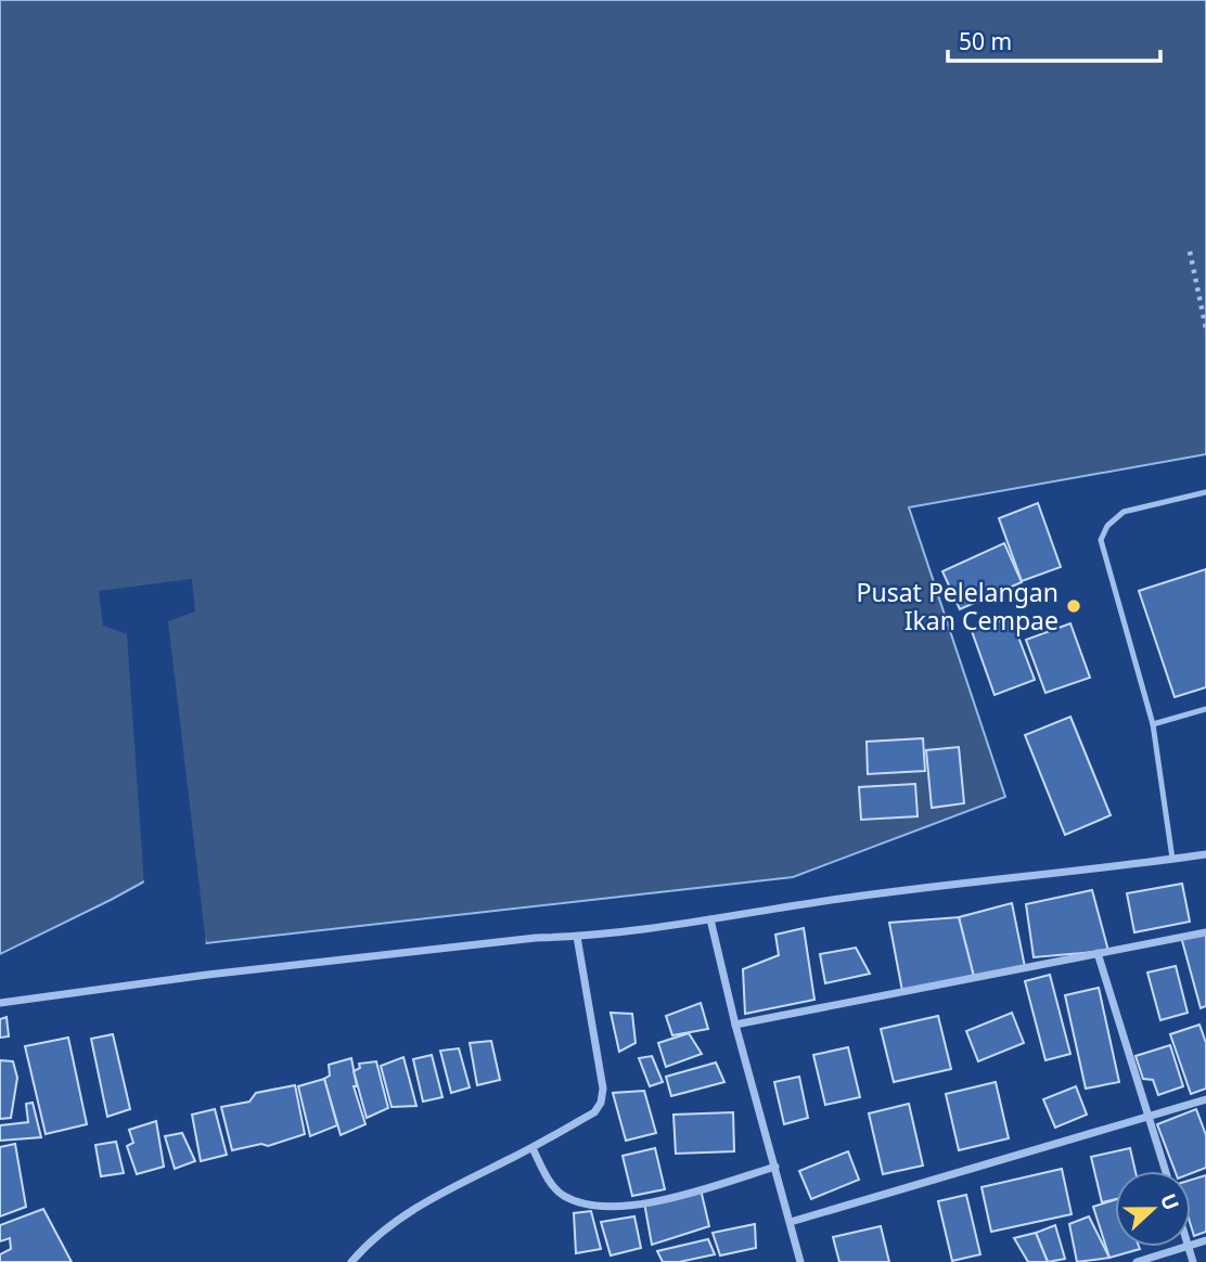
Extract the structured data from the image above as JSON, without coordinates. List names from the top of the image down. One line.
{"places":["Pusat Pelelangan Ikan Cempae"],"scale_bar":"50 m","north":"right"}
